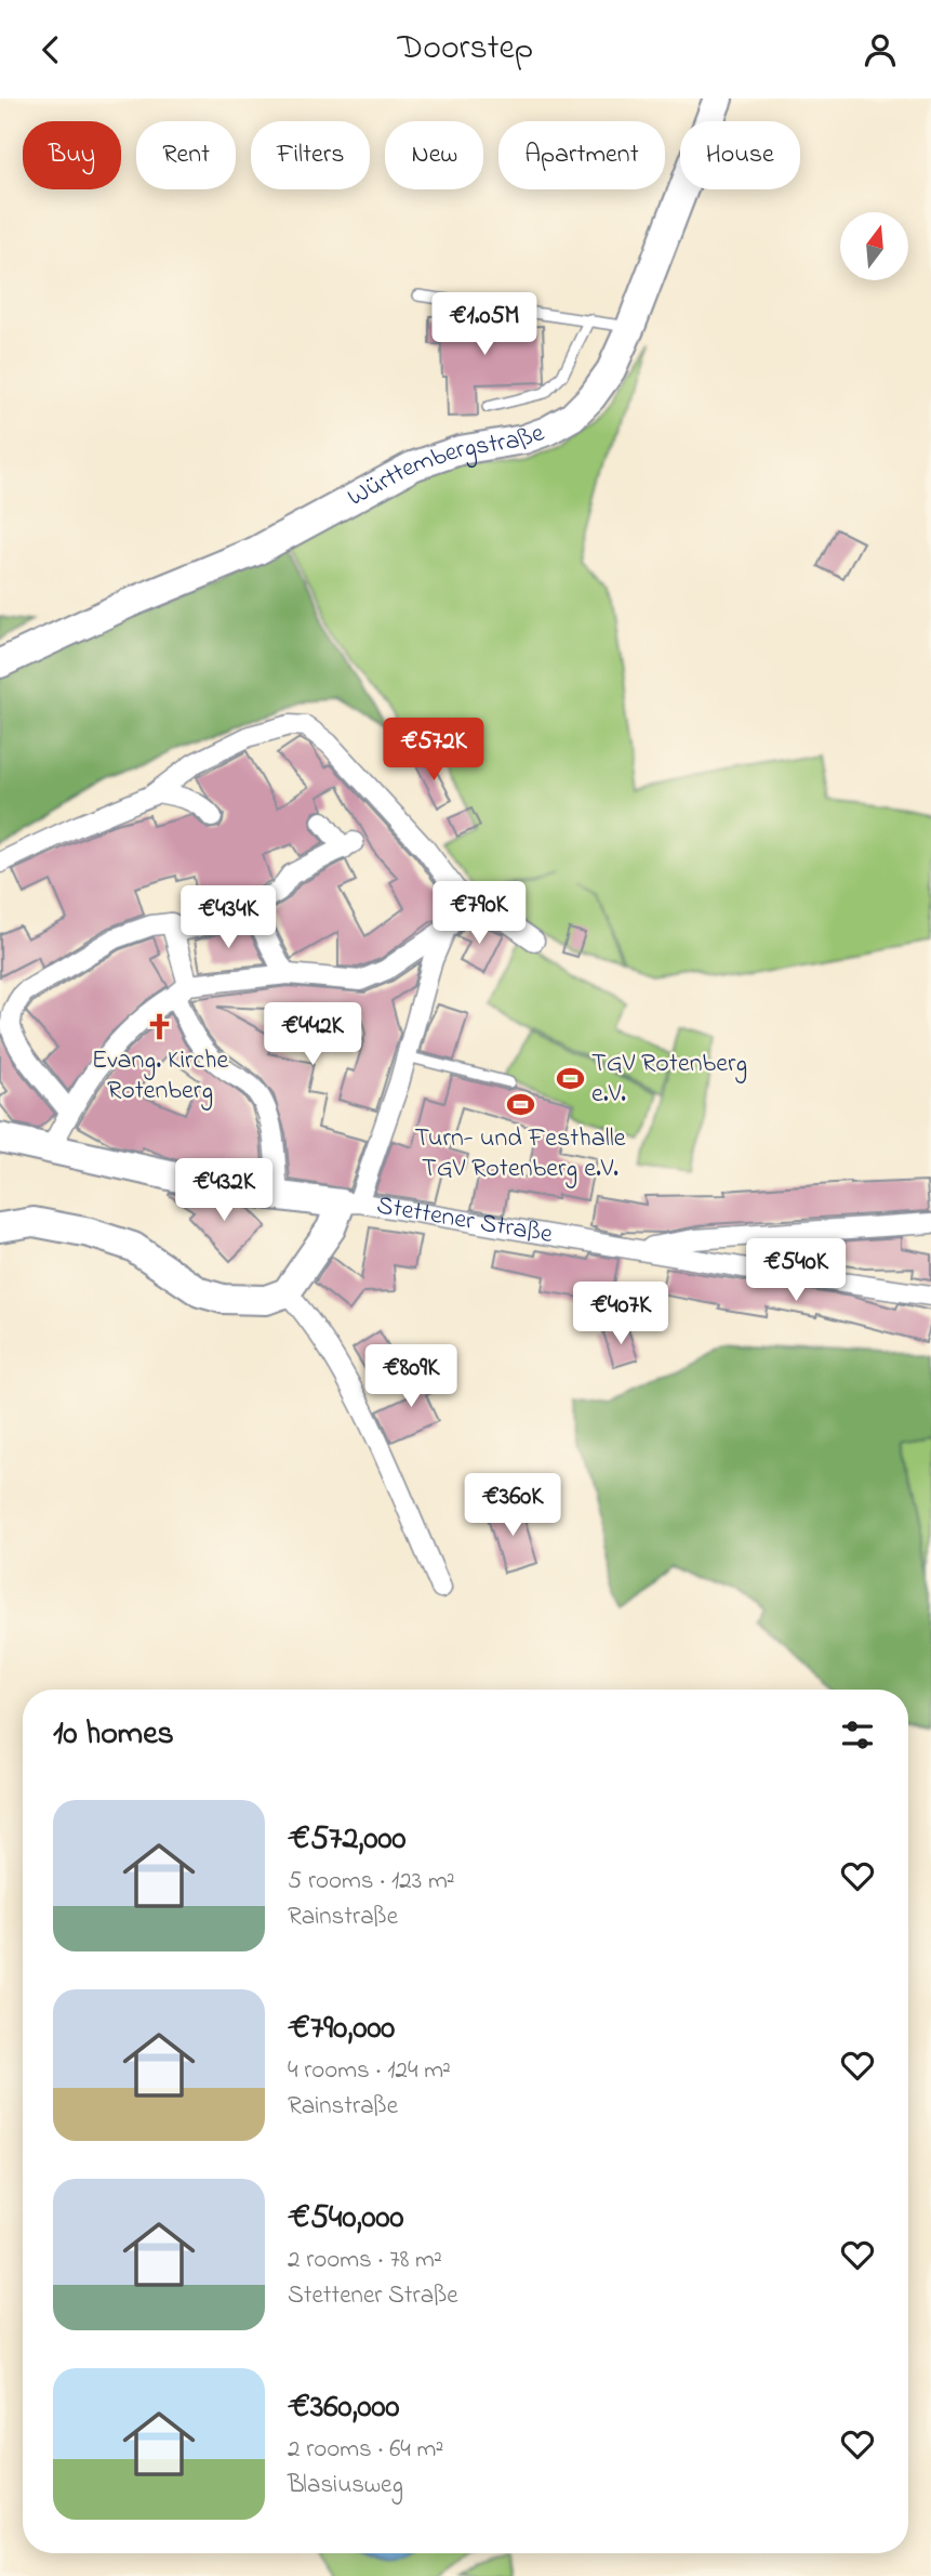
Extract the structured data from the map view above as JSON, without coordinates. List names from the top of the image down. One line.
{"streets":{"street":["Württembergstraße","Stettener Straße"]},"places":{"church":["Evang. Kirche Rotenberg"],"sports":["TGV Rotenberg e.V.","Turn- und Festhalle TGV Rotenberg e.V."]},"north":"top","page":{"header":"Doorstep","chip":["Buy","Rent","Filters","New","Apartment","House"],"price":["€1.05M","€572K","€790K","€434K","€442K","€432K","€540K","€407K","€809K","€360K"],"heading":"10 homes","list":[{"name":"€572,000","note":"5 rooms · 123 m² · Rainstraße"},{"name":"€790,000","note":"4 rooms · 124 m² · Rainstraße"},{"name":"€540,000","note":"2 rooms · 78 m² · Stettener Straße"},{"name":"€360,000","note":"2 rooms · 64 m² · Blasiusweg"}]}}
